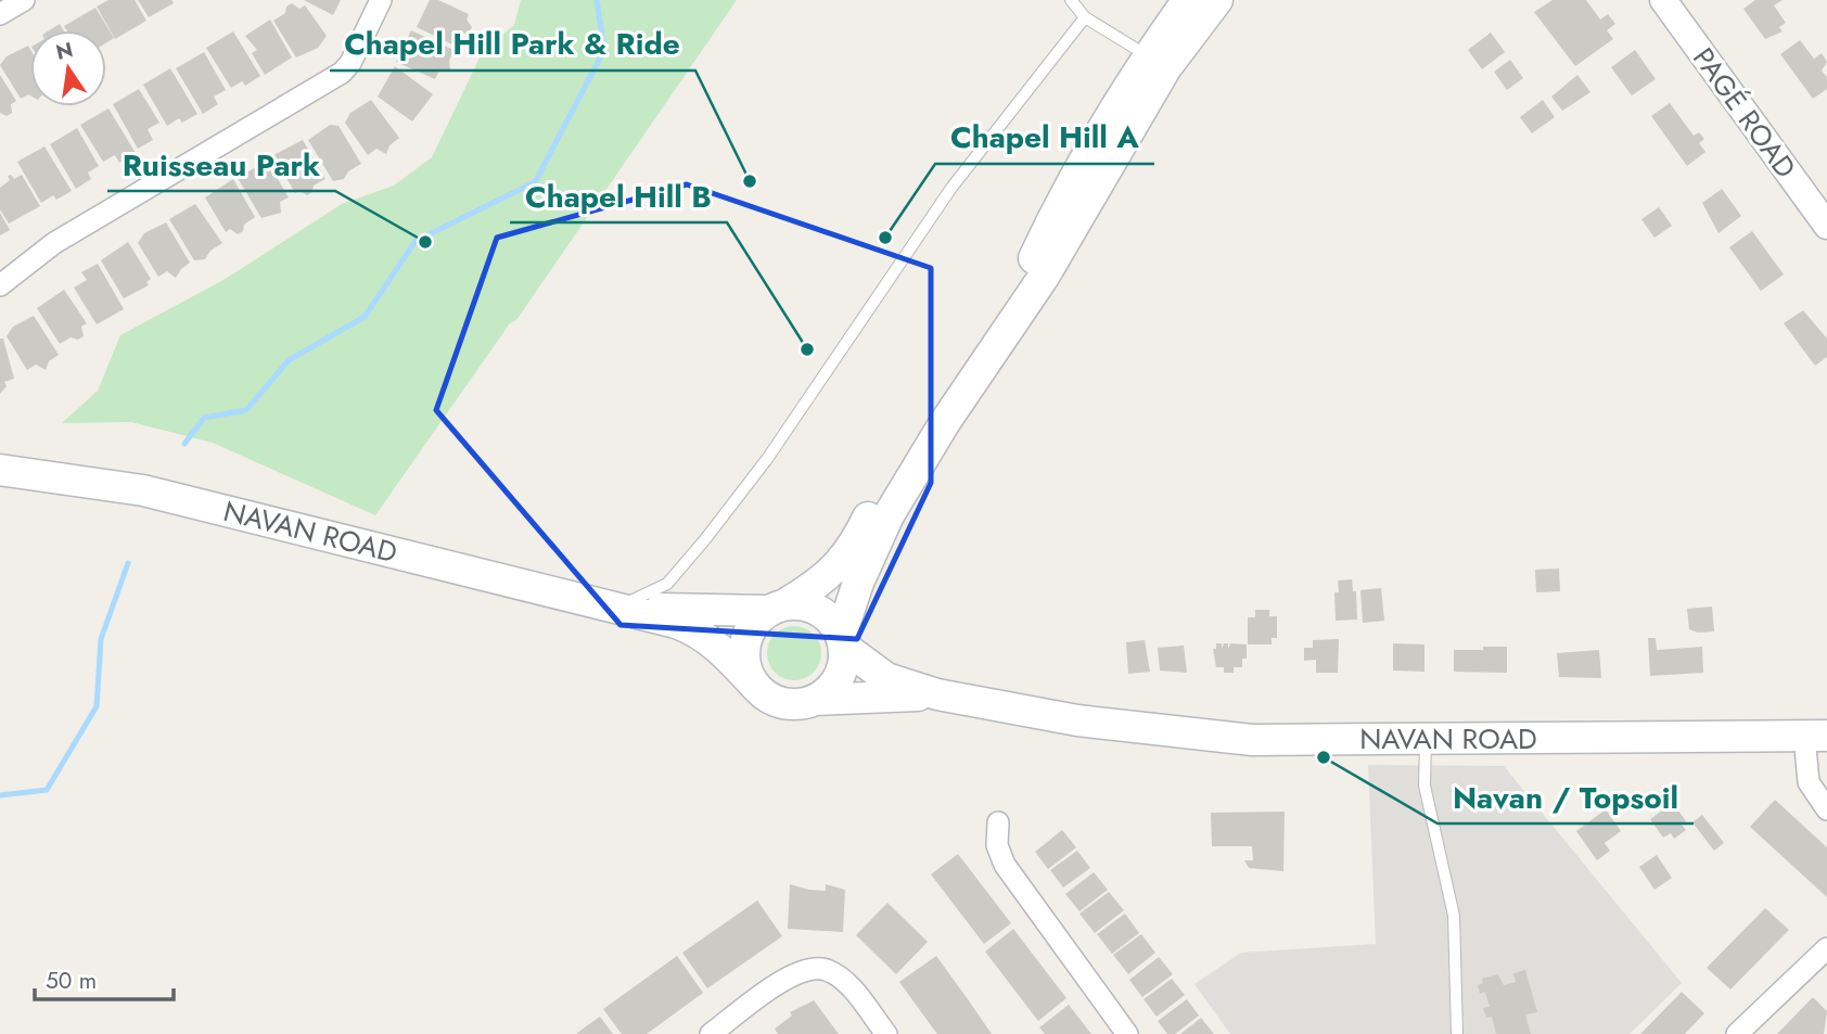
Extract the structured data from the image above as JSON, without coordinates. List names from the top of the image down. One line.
{"streets":{"main road":["NAVAN ROAD"],"street":["PAGÉ ROAD"]},"places":["Chapel Hill Park & Ride","Chapel Hill A","Ruisseau Park","Chapel Hill B","Navan / Topsoil"],"scale_bar":"50 m","north":"top"}
